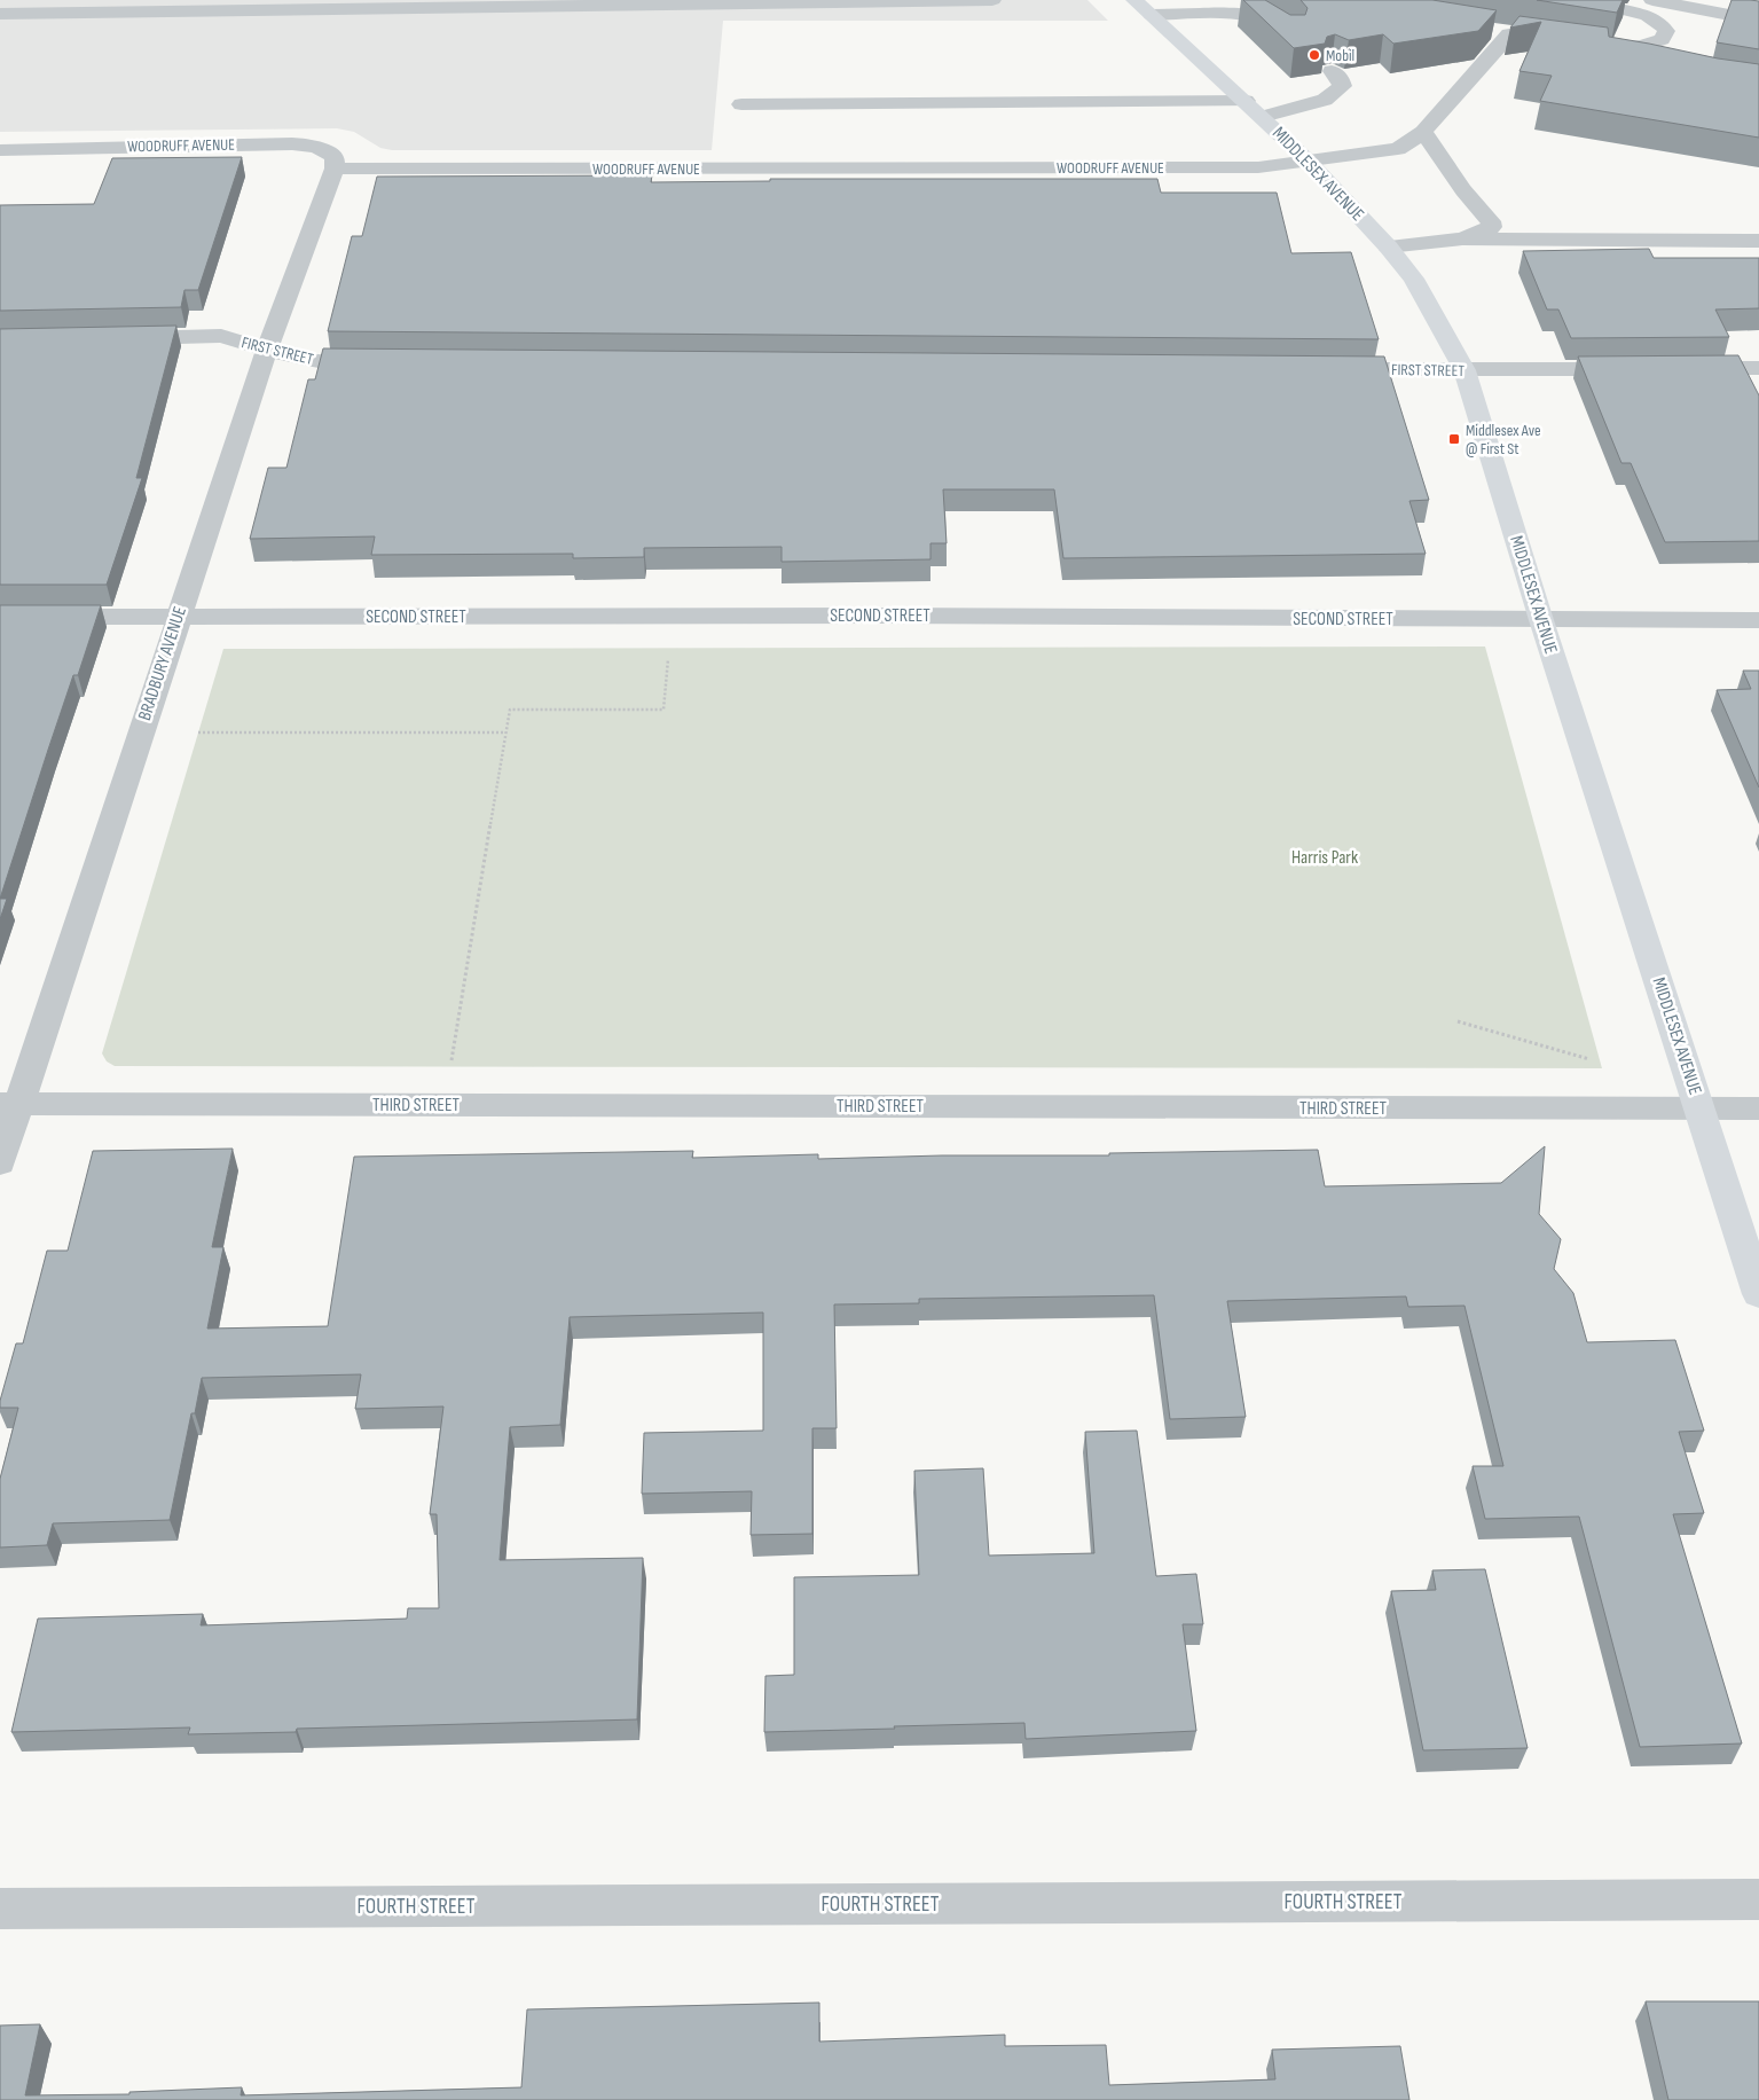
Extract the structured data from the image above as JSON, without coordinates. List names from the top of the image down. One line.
{"streets":{"main road":["MIDDLESEX AVENUE"],"street":["WOODRUFF AVENUE","FIRST STREET","SECOND STREET","BRADBURY AVENUE","THIRD STREET","FOURTH STREET"]},"crossings":[["WOODRUFF AVENUE","MIDDLESEX AVENUE"],["WOODRUFF AVENUE","BRADBURY AVENUE"],["MIDDLESEX AVENUE","FIRST STREET"],["MIDDLESEX AVENUE","SECOND STREET"],["MIDDLESEX AVENUE","THIRD STREET"],["FIRST STREET","BRADBURY AVENUE"],["SECOND STREET","BRADBURY AVENUE"],["BRADBURY AVENUE","THIRD STREET"]],"parks":["Harris Park"],"places":{"other":["Mobil"],"transit":["Middlesex Ave @ First St"]}}
